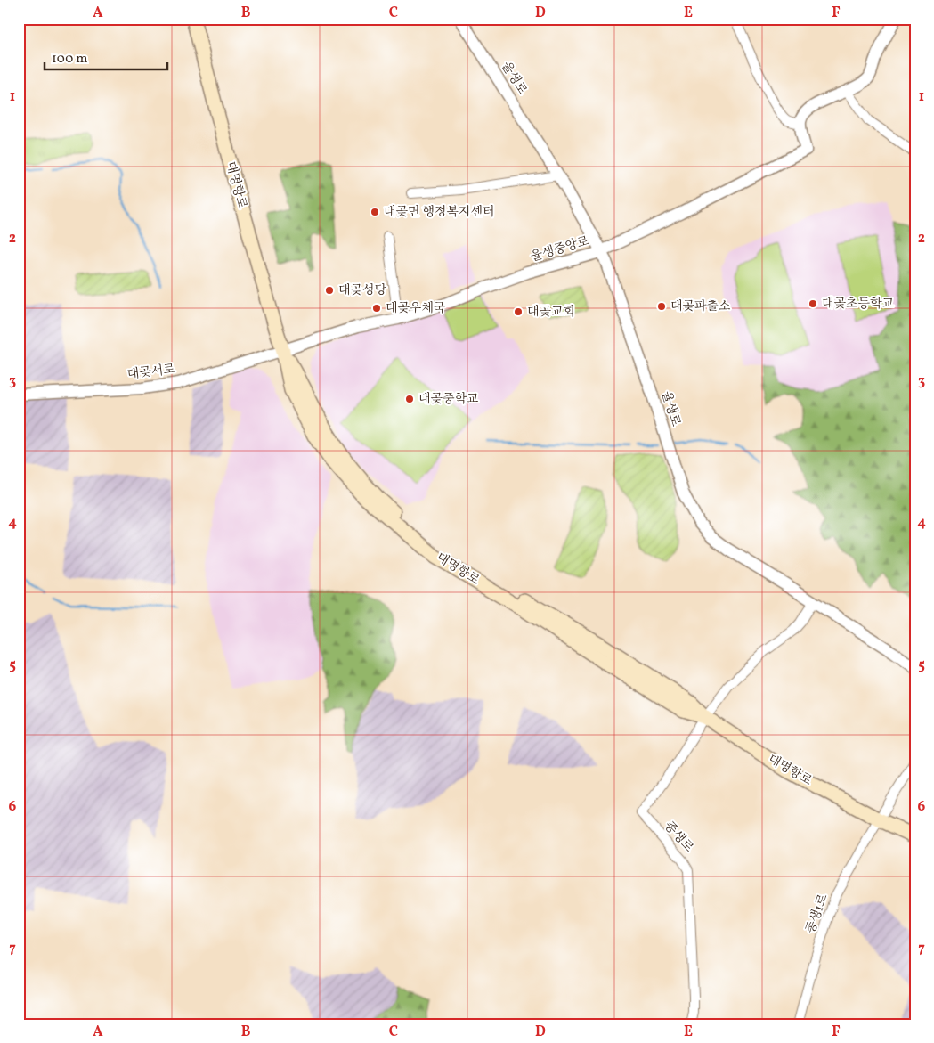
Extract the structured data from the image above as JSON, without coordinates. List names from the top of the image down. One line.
{"streets":{"main road":["대명항로"],"street":["율생로","율생중앙로","대곶서로","종생로","종생1로"]},"crossings":[["율생로","율생중앙로"],["대명항로","율생중앙로"],["대명항로","대곶서로"],["대명항로","종생로"],["대명항로","종생1로"],["율생중앙로","대곶서로"]],"places":["대곶면 행정복지센터","대곶성당","대곶초등학교","대곶파출소","대곶우체국","대곶교회","대곶중학교"],"scale_bar":"100 m","grid":{"columns":["A","B","C","D","E","F"],"rows":["1","2","3","4","5","6","7"]}}
